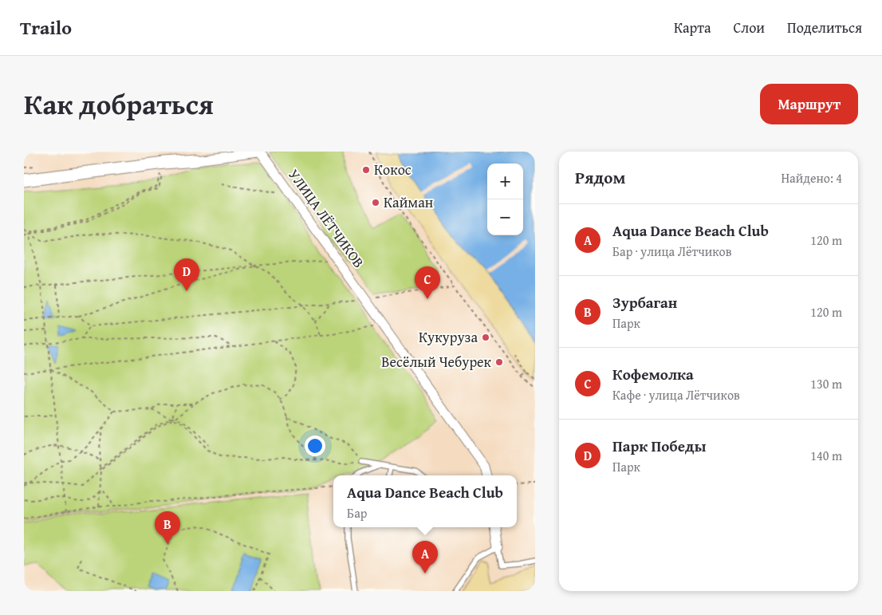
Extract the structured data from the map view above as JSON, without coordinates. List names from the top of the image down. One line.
{"streets":{"main road":["УЛИЦА ЛЁТЧИКОВ"]},"places":["Кокос","Кайман","Кукуруза","Весёлый Чебурек"],"page":{"header":"Trailo","nav":["Карта","Слои","Поделиться"],"title":"Как добраться","buttons":"Маршрут","heading":["Рядом","Найдено: 4"],"map_buttons":["+","−"],"list":[{"mark":"A","name":"Aqua Dance Beach Club","note":"Бар · улица Лётчиков","value":"120 m"},{"mark":"B","name":"Зурбаган","note":"Парк","value":"120 m"},{"mark":"C","name":"Кофемолка","note":"Кафе · улица Лётчиков","value":"130 m"},{"mark":"D","name":"Парк Победы","note":"Парк","value":"140 m"}],"pins":["D","C","B","A"],"popup":["Aqua Dance Beach Club","Бар"]}}
